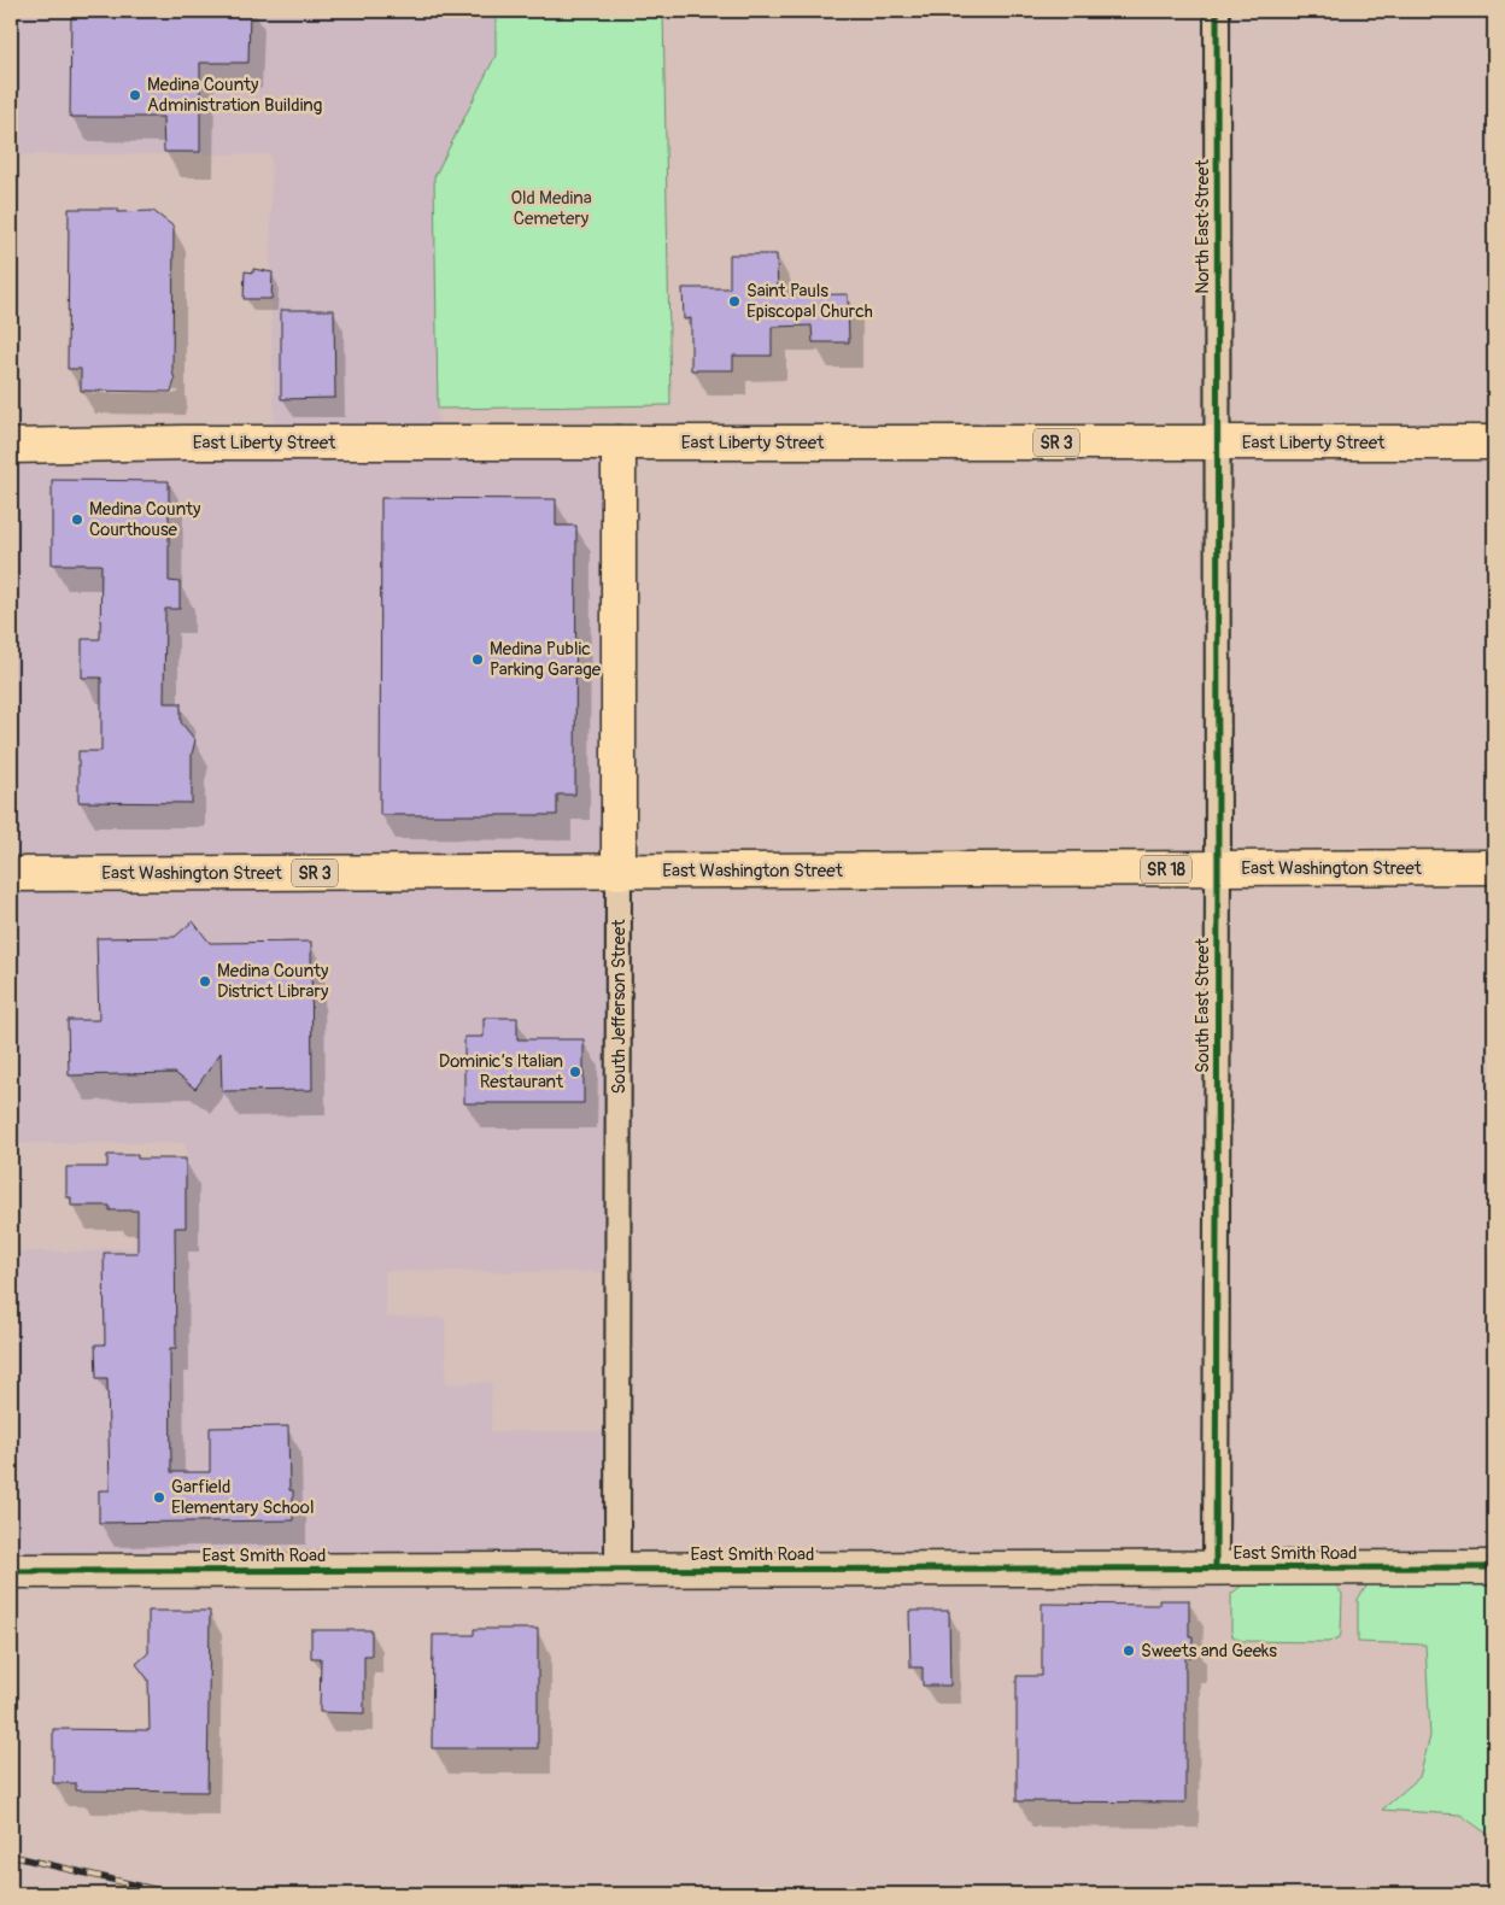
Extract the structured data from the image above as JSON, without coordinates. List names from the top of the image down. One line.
{"streets":{"main road":["East Liberty Street","SR 3","East Washington Street","SR 18","South Jefferson Street"],"street":["North East Street","South East Street","East Smith Road"]},"crossings":[["North East Street","East Liberty Street"],["North East Street","South East Street"],["East Liberty Street","South East Street"],["East Liberty Street","South Jefferson Street"],["East Washington Street","South East Street"],["East Washington Street","South Jefferson Street"],["South East Street","East Smith Road"],["South Jefferson Street","East Smith Road"]],"parks":["Old Medina Cemetery"],"places":["Medina County Administration Building","Saint Pauls Episcopal Church","Medina County Courthouse","Medina Public Parking Garage","Medina County District Library","Dominic’s Italian Restaurant","Garfield Elementary School","Sweets and Geeks"]}
